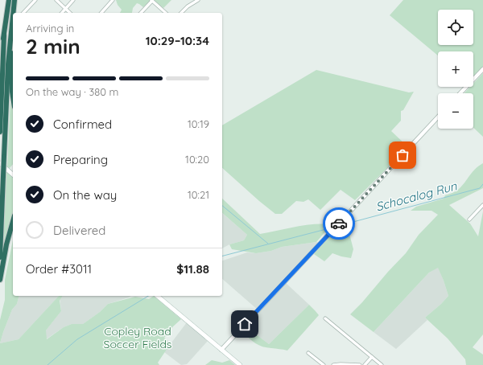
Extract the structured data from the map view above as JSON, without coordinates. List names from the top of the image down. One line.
{"water":["Schocalog Run"],"parks":["Copley Road Soccer Fields"],"page":{"map_buttons":["+","−"],"heading":["2 min","Arriving in","10:29–10:34"],"panel":["Order #3011","$11.88"],"bar":"On the way · 380 m","list":[["Confirmed","10:19"],["Preparing","10:20"],["On the way","10:21"],"Delivered"]}}
